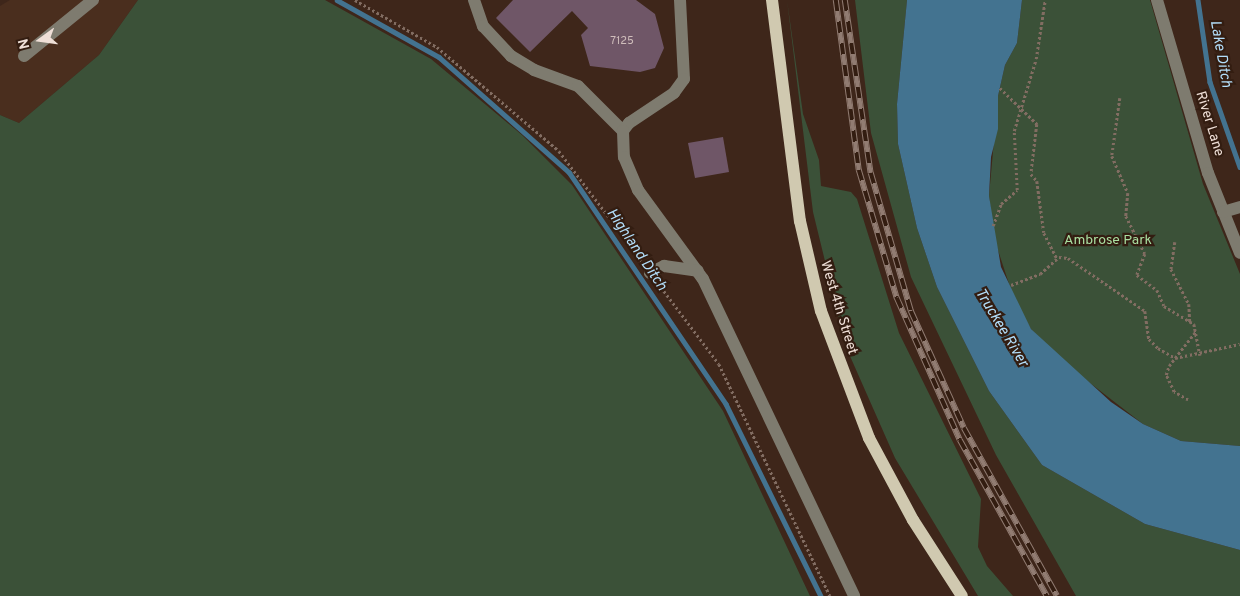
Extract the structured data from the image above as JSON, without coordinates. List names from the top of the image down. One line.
{"streets":{"main road":["West 4th Street"],"street":["River Lane"]},"water":["Lake Ditch","Highland Ditch","Truckee River"],"parks":["Ambrose Park"],"house_numbers":["7125"],"north":"left"}
